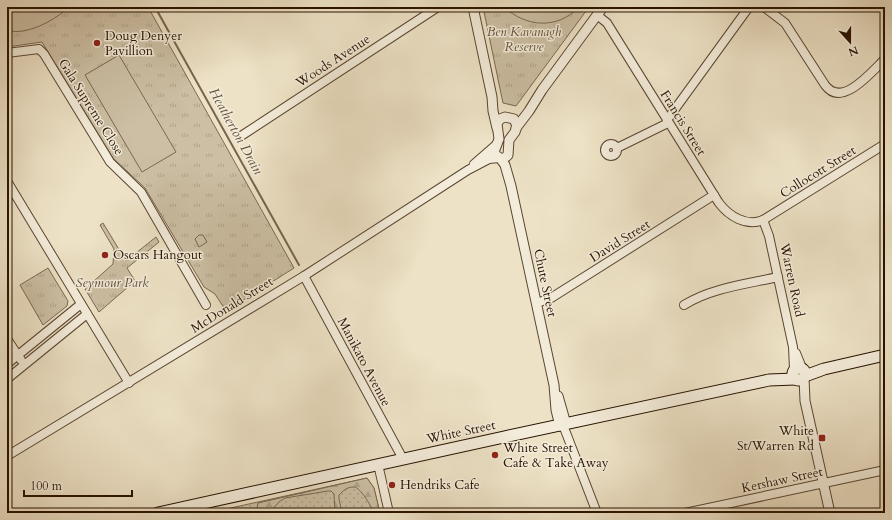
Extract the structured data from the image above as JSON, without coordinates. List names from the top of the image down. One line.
{"streets":{"main road":["White Street"],"street":["Woods Avenue","Gala Supreme Close","Francis Street","Collocott Street","David Street","Warren Road","Chute Street","McDonald Street","Manikato Avenue","Kershaw Street"]},"crossings":[["Francis Street","Collocott Street"],["Francis Street","David Street"],["Francis Street","Warren Road"],["Collocott Street","Warren Road"],["David Street","Chute Street"],["Warren Road","White Street"],["Warren Road","Kershaw Street"],["Chute Street","McDonald Street"],["Chute Street","White Street"],["McDonald Street","Manikato Avenue"],["Manikato Avenue","White Street"]],"water":["Heatherton Drain"],"parks":["Ben Kavanagh Reserve","Seymour Park"],"places":{"other":["Doug Denyer Pavillion","Oscars Hangout","White Street Cafe & Take Away","Hendriks Cafe"],"transit":["White St/Warren Rd"]},"scale_bar":"100 m","north":"bottom"}
